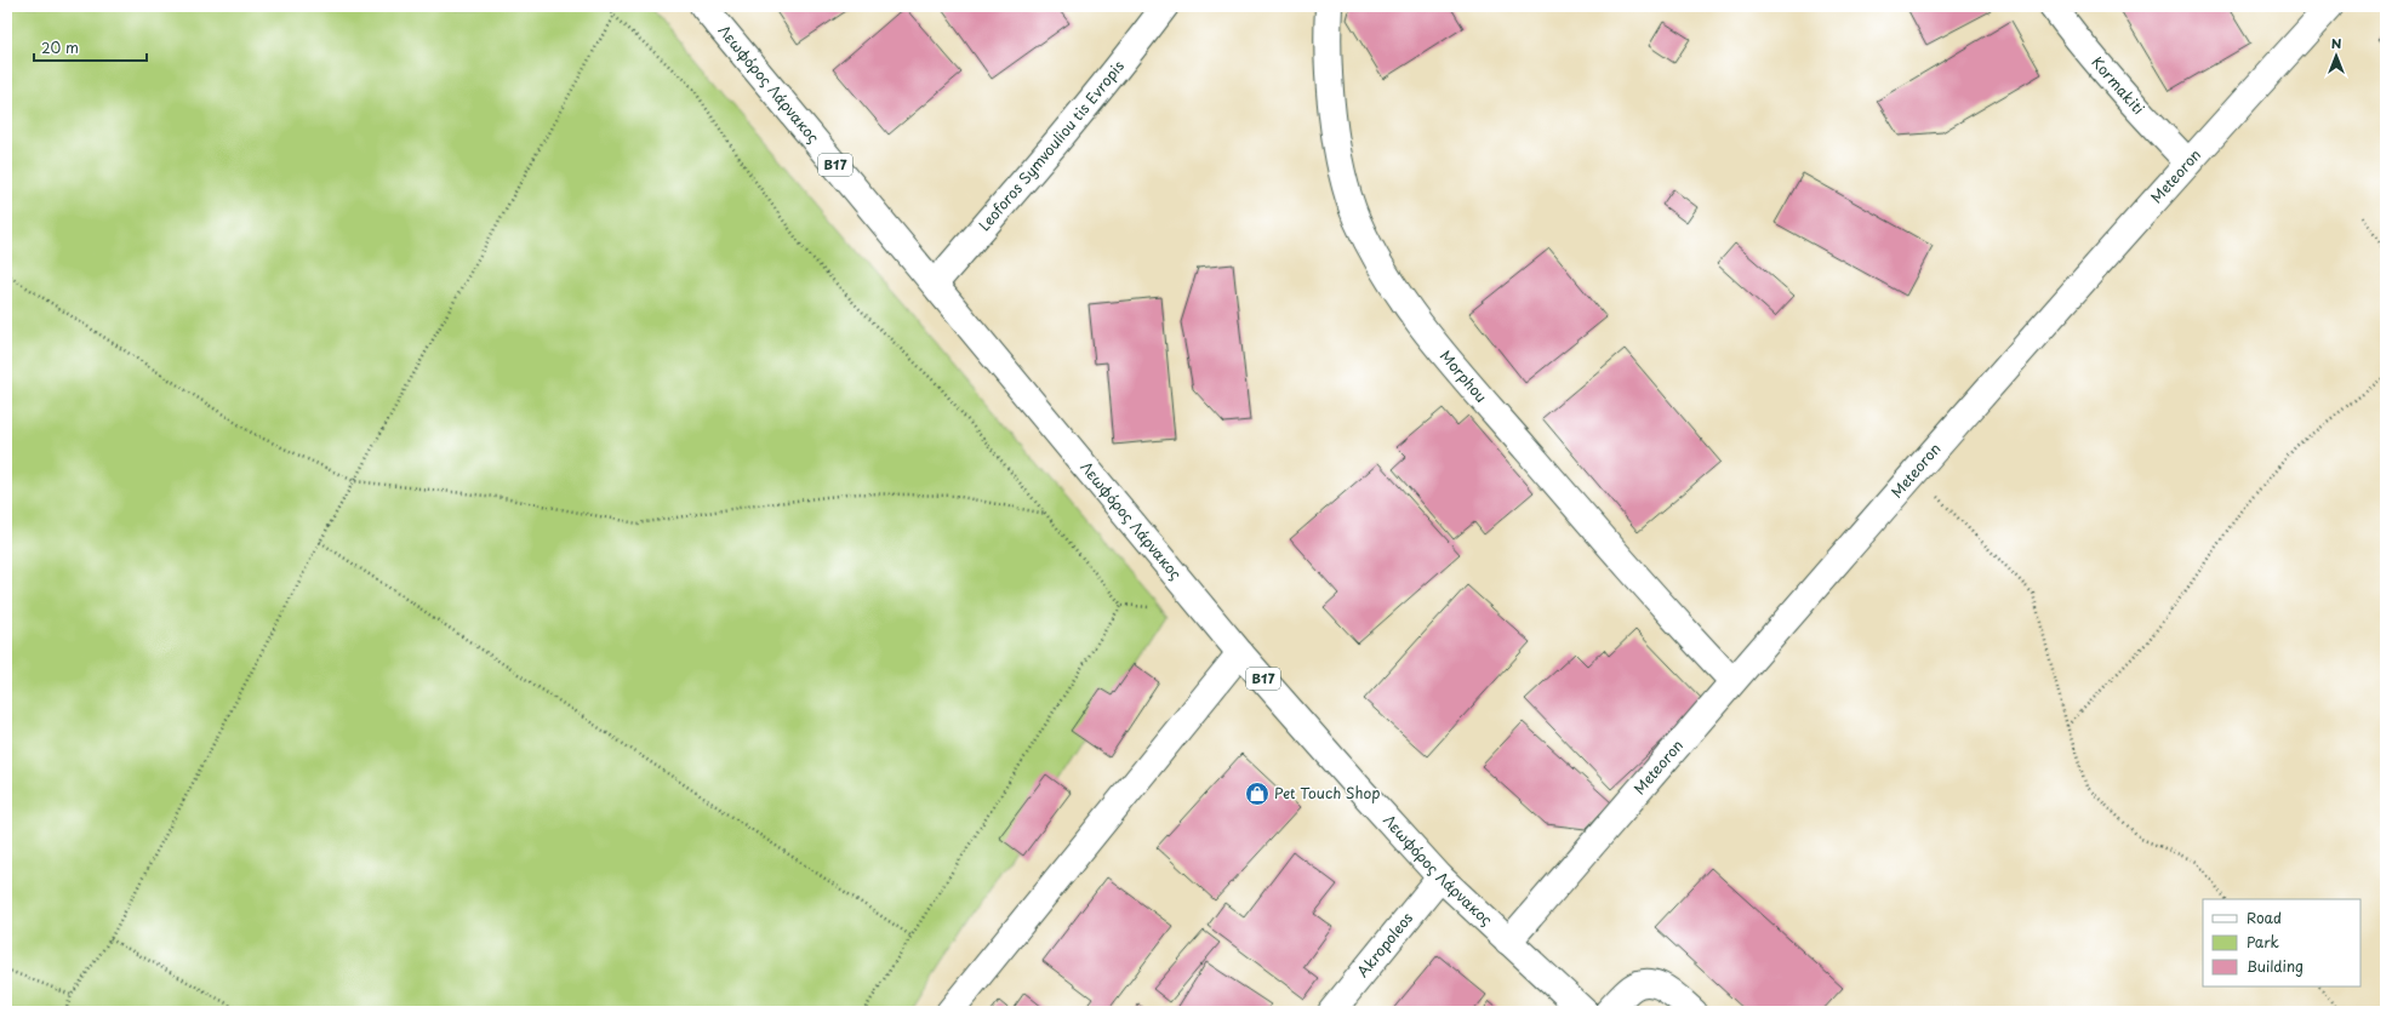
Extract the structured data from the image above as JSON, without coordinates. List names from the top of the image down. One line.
{"streets":{"street":["Λεωφόρος Λάρνακος","Kormakiti","Leoforos Symvouliou tis Evropis","B17","Meteoron","Morphou","Akropoleos"]},"crossings":[["Λεωφόρος Λάρνακος","Leoforos Symvouliou tis Evropis"],["Λεωφόρος Λάρνακος","Meteoron"],["Λεωφόρος Λάρνακος","Akropoleos"],["Kormakiti","Meteoron"],["Meteoron","Morphou"]],"places":{"shop":["Pet Touch Shop"]},"legend":["Road","Park","Building"],"scale_bar":"20 m","north":"top"}
